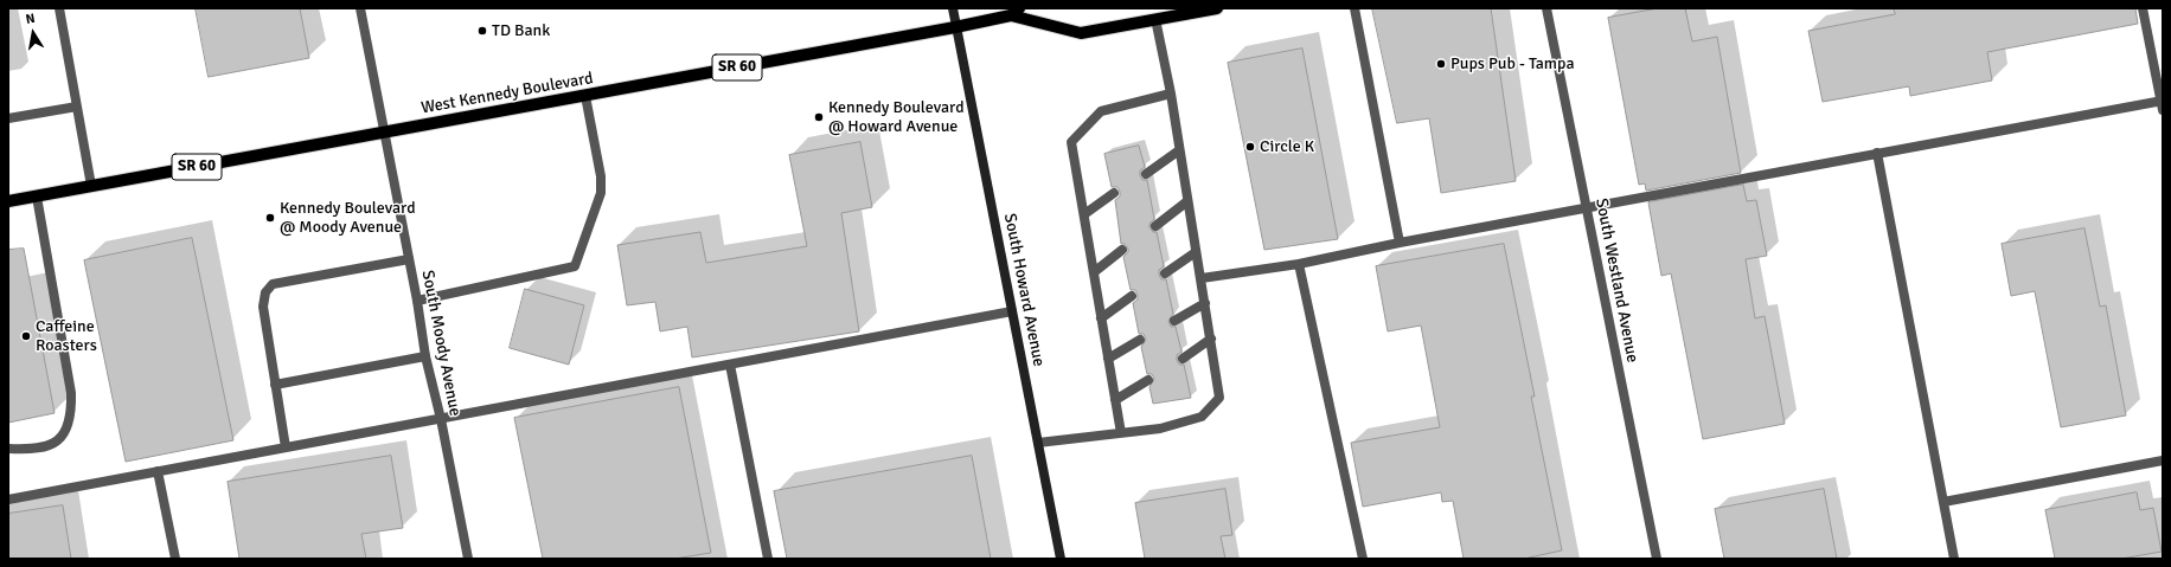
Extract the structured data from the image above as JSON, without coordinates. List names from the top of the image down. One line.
{"streets":{"main road":["SR 60","West Kennedy Boulevard","South Howard Avenue"],"street":["South Westland Avenue","South Moody Avenue"]},"crossings":[["West Kennedy Boulevard","South Howard Avenue"],["West Kennedy Boulevard","South Moody Avenue"]],"places":["TD Bank","Pups Pub - Tampa","Kennedy Boulevard @ Howard Avenue","Circle K","Kennedy Boulevard @ Moody Avenue","Caffeine Roasters"],"north":"top"}
